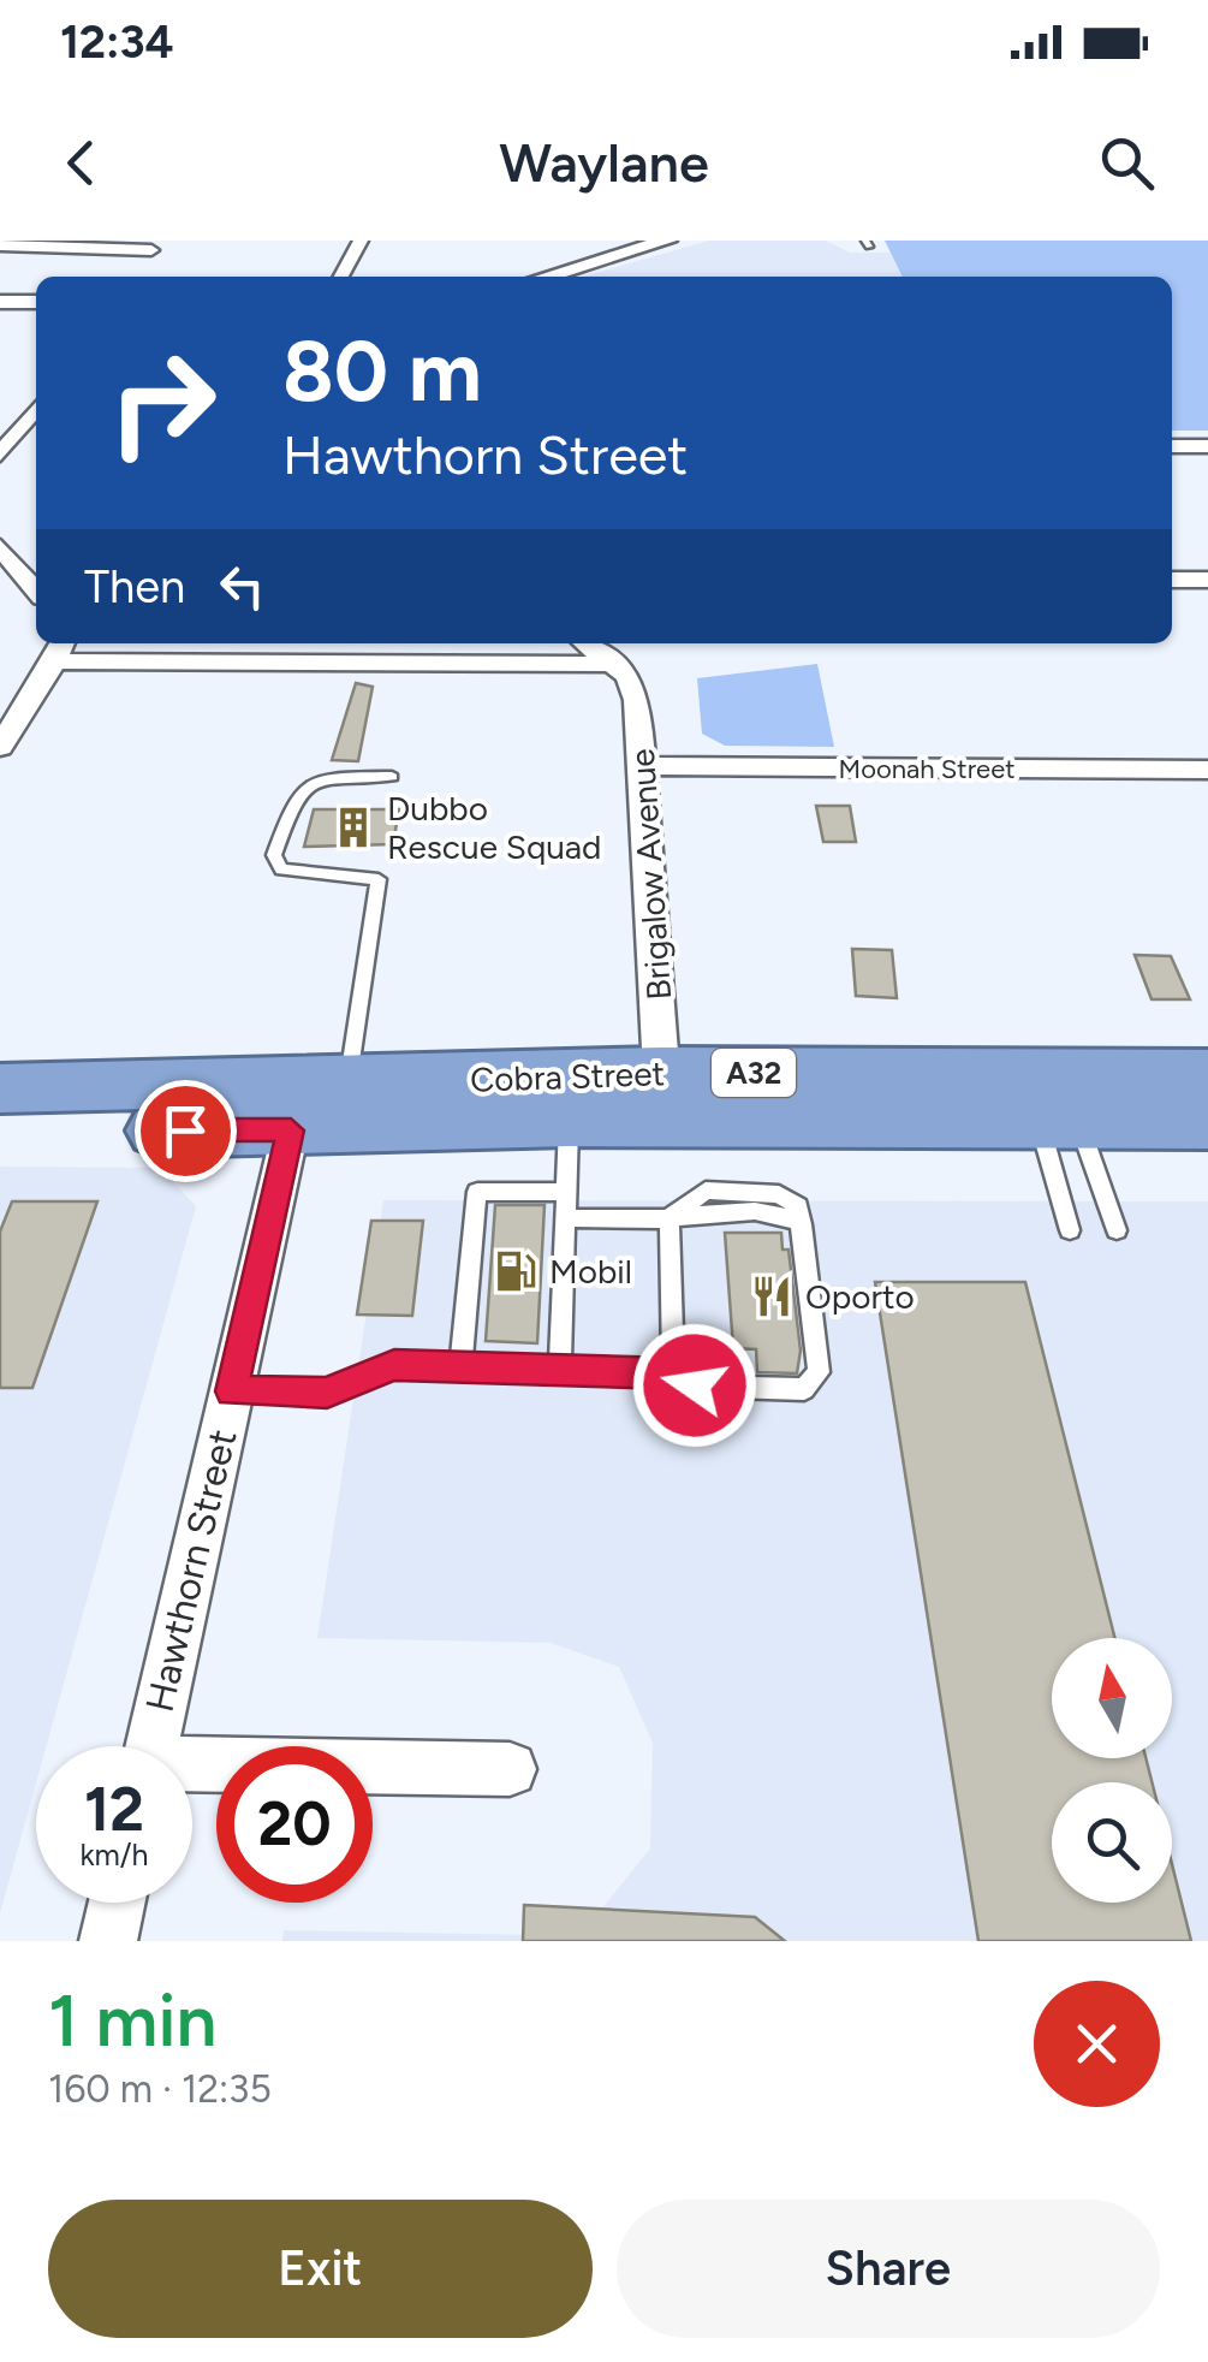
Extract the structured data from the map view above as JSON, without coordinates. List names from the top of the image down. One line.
{"streets":{"highway":["A32","Cobra Street"],"street":["Moonah Street","Brigalow Avenue","Hawthorn Street"]},"crossings":[["Moonah Street","Brigalow Avenue"],["Brigalow Avenue","Cobra Street"],["Cobra Street","Hawthorn Street"]],"places":{"building":["Dubbo Rescue Squad"],"fuel station":["Mobil"],"restaurant":["Oporto"]},"north":"top","page":{"status":"12:34","header":"Waylane","turn":["80 m","Hawthorn Street"],"then":"Then","speed":"12 km/h","limit":"20","heading":["1 min","160 m · 12:35"],"buttons":["Exit","Share"]}}
